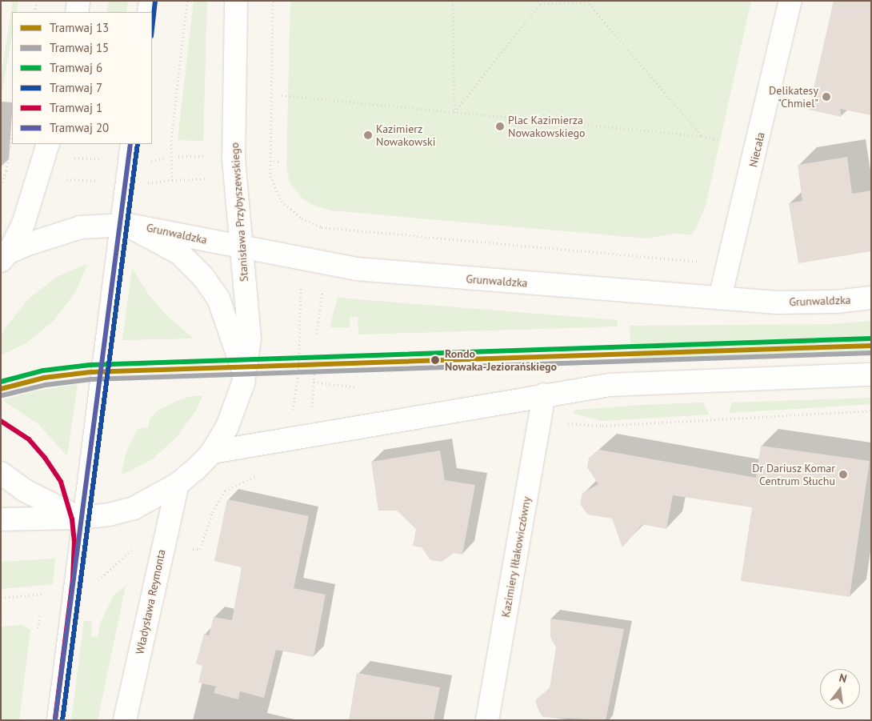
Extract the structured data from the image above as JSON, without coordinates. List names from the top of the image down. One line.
{"streets":{"street":["Niecała","Stanisława Przybyszewskiego","Grunwaldzka","Kazimiery Iłłakowiczówny","Władysława Reymonta"]},"crossings":[["Niecała","Grunwaldzka"],["Stanisława Przybyszewskiego","Grunwaldzka"]],"places":["Delikatesy \"Chmiel\"","Plac Kazimierza Nowakowskiego","Kazimierz Nowakowski","Rondo Nowaka-Jeziorańskiego","Dr Dariusz Komar Centrum Słuchu"],"lines":["tram line 7","tram line 20","tram line 6","tram line 13","tram line 15","tram line 1"],"legend":["Tramwaj 13","Tramwaj 15","Tramwaj 6","Tramwaj 7","Tramwaj 1","Tramwaj 20"],"north":"top"}
